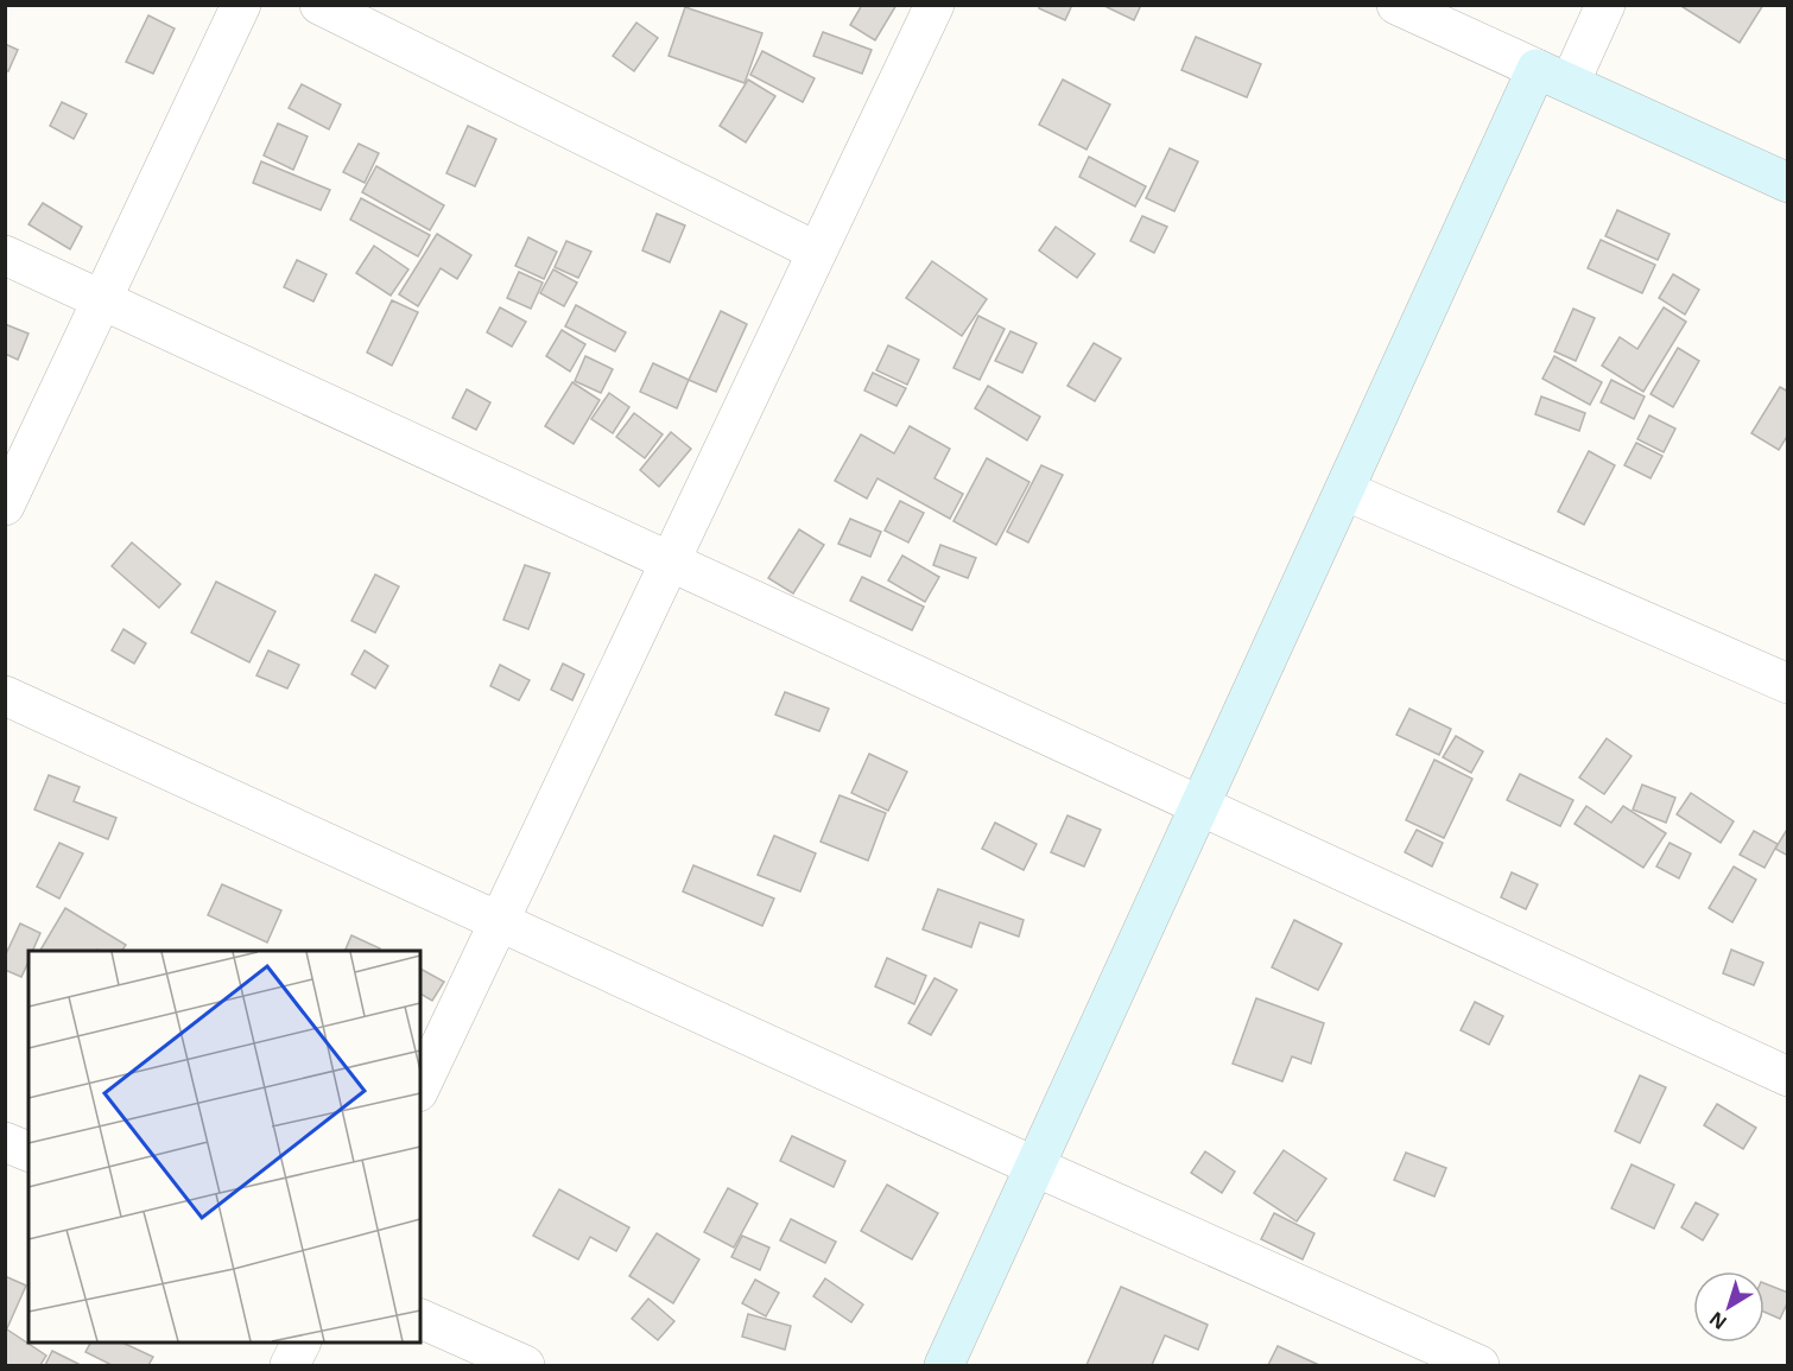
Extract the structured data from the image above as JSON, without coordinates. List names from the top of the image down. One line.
{"north":"bottom left"}
